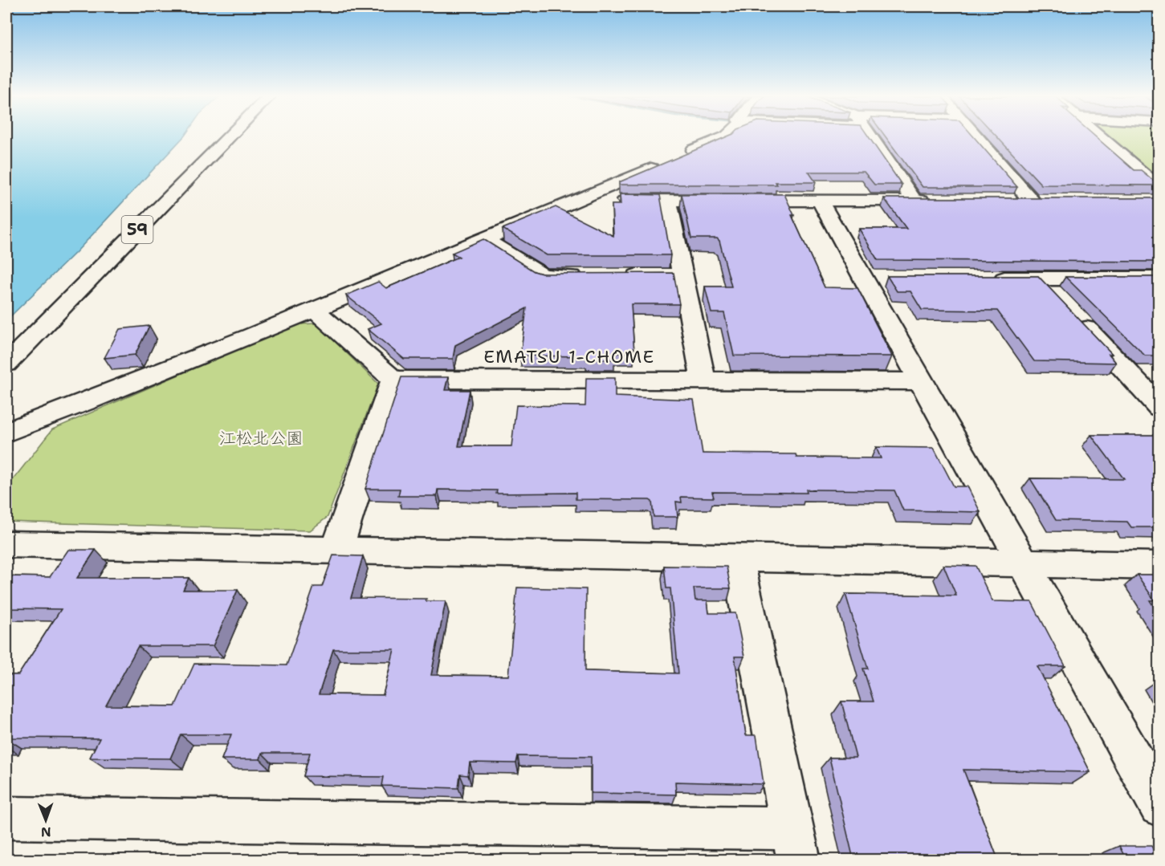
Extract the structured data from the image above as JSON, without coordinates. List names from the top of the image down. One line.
{"streets":{"street":["59"]},"districts":["EMATSU 1-CHOME"],"parks":["江松北公園"],"north":"bottom"}
